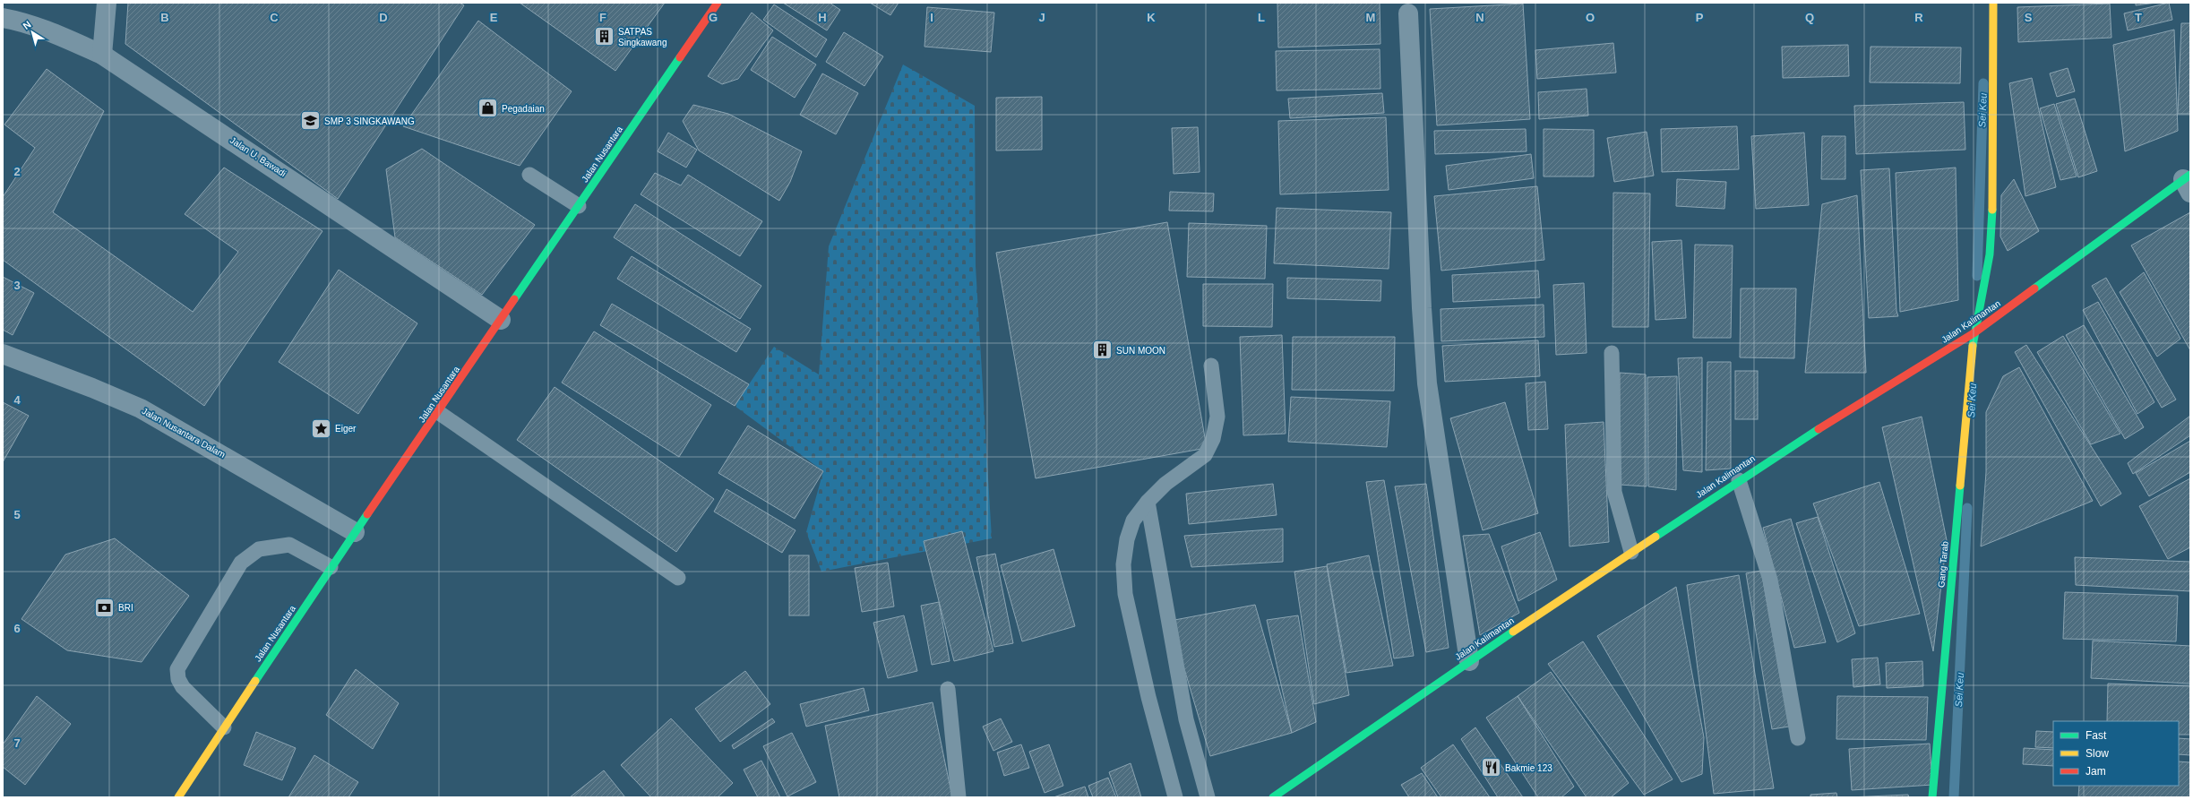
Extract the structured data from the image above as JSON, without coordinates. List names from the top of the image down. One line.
{"streets":{"main road":["Jalan Nusantara","Jalan Kalimantan","Gang Tarab"],"street":["Jalan U. Bawadi","Jalan Nusantara Dalam"]},"crossings":[["Jalan Nusantara","Jalan U. Bawadi"],["Jalan Nusantara","Jalan Nusantara Dalam"],["Jalan Kalimantan","Gang Tarab"]],"water":["Sei Keu"],"places":{"building":["SATPAS Singkawang","SUN MOON"],"shop":["Pegadaian"],"school or university":["SMP 3 SINGKAWANG"],"place":["Eiger"],"bank":["BRI"],"restaurant":["Bakmie 123"]},"legend":["Fast","Slow","Jam"],"north":"top left","grid":{"columns":["B","C","D","E","F","G","H","I","J","K","L","M","N","O","P","Q","R","S","T"],"rows":["2","3","4","5","6","7"]}}
